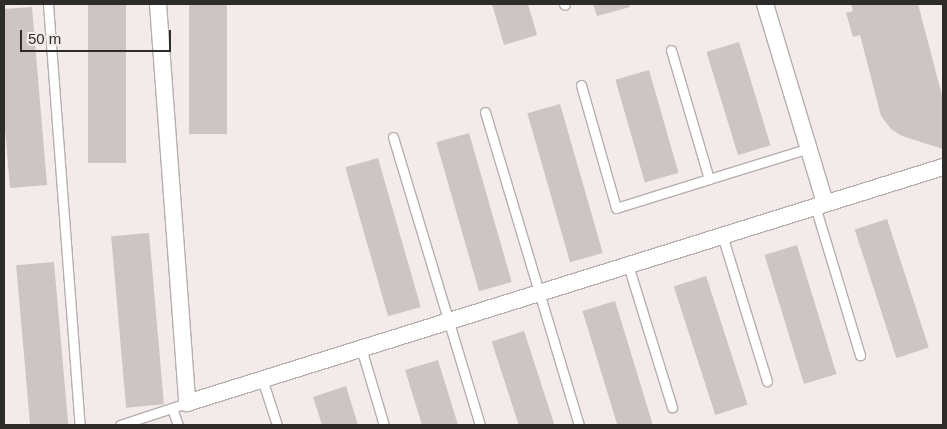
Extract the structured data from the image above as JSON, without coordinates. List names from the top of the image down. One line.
{"scale_bar":"50 m"}
